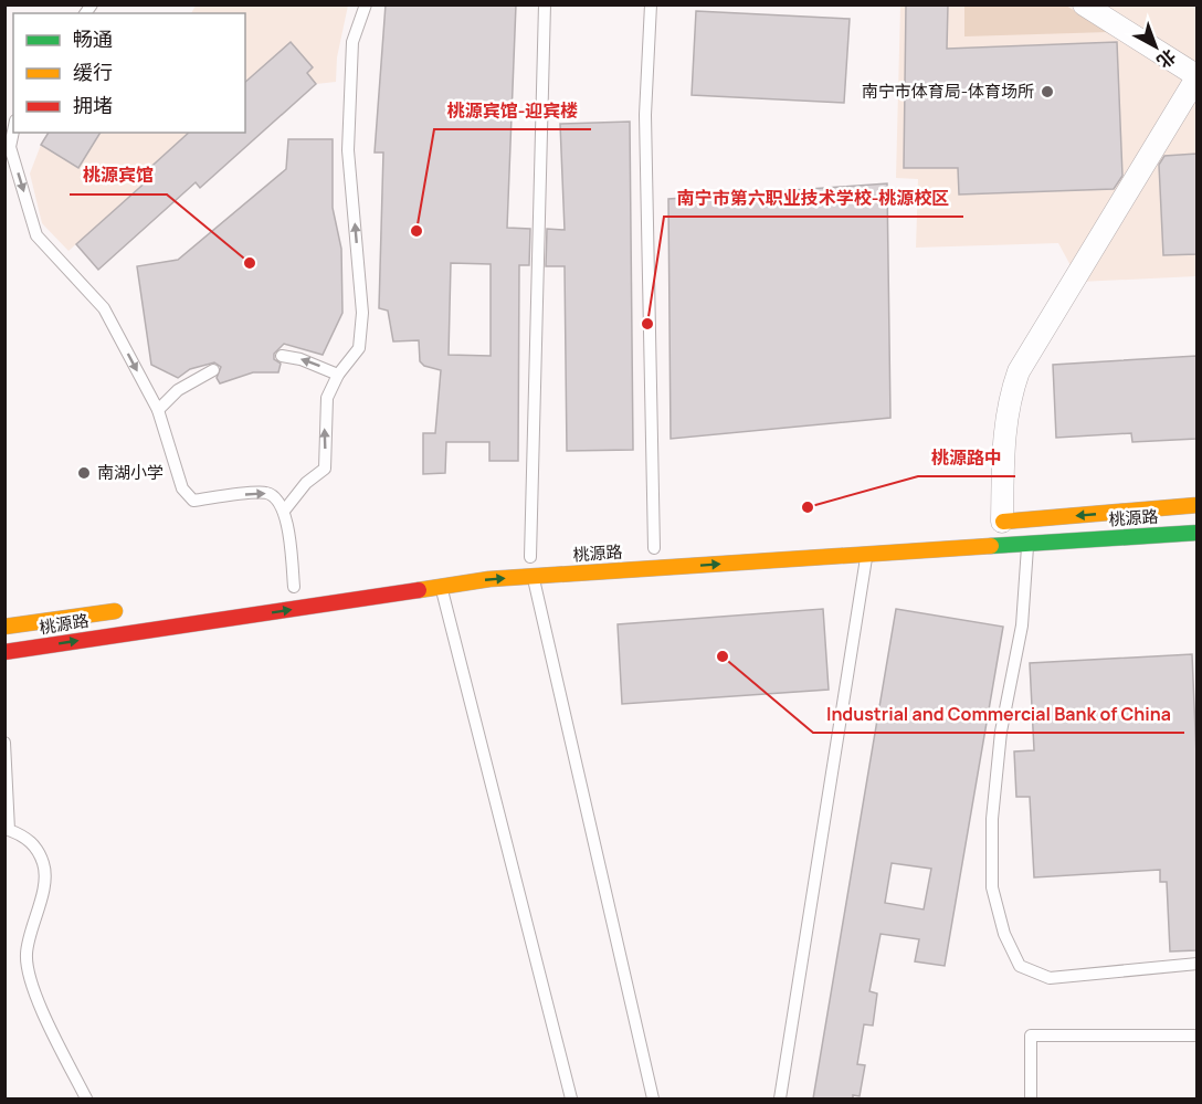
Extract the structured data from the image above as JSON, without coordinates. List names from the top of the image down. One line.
{"streets":{"main road":["桃源路"]},"places":["南宁市体育局-体育场所","桃源宾馆-迎宾楼","桃源宾馆","南宁市第六职业技术学校-桃源校区","南湖小学","桃源路中","Industrial and Commercial Bank of China"],"legend":["畅通","缓行","拥堵"],"north":"bottom right"}
